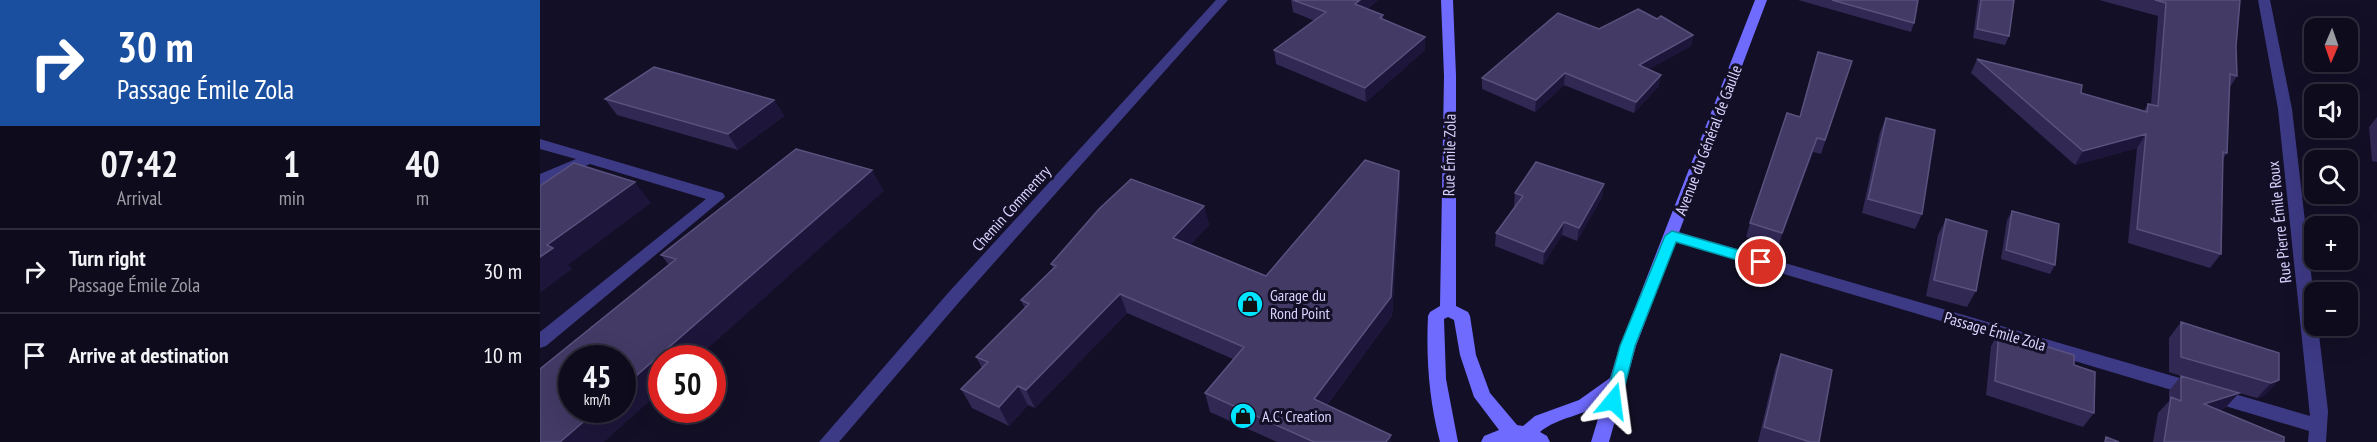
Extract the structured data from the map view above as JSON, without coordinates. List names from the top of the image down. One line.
{"streets":{"main road":["Avenue du Général de Gaulle","Rue Émile Zola"],"street":["Chemin Commentry","Rue Pierre Émile Roux","Passage Émile Zola"]},"crossings":[["Avenue du Général de Gaulle","Passage Émile Zola"],["Rue Pierre Émile Roux","Passage Émile Zola"]],"places":{"shop":["Garage du Rond Point","A.C' Creation"]},"north":"bottom","page":{"turn":["30 m","Passage Émile Zola"],"map_buttons":["+","−"],"eta":["07:42","Arrival","1","min","40","m"],"list":[{"name":"Turn right","note":"Passage Émile Zola","value":"30 m"},{"name":"Arrive at destination","value":"10 m"}],"speed":"45 km/h","limit":"50"}}
